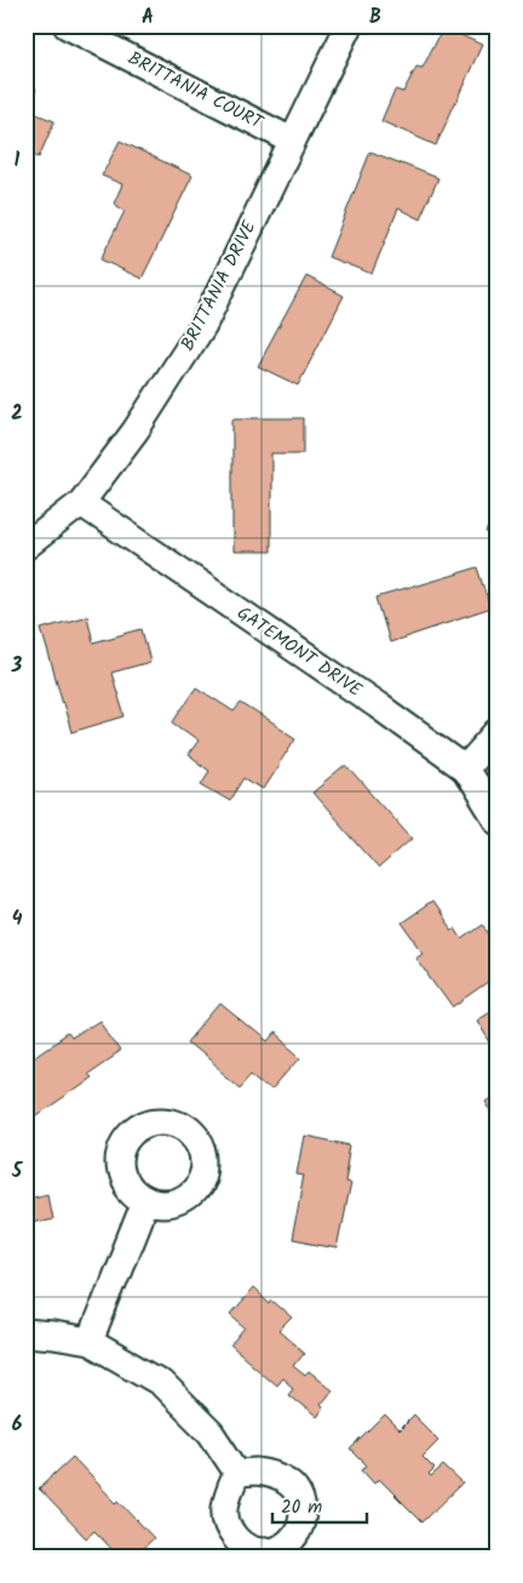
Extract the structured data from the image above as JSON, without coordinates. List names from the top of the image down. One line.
{"streets":{"street":["BRITTANIA COURT","BRITTANIA DRIVE","GATEMONT DRIVE"]},"crossings":[["BRITTANIA COURT","BRITTANIA DRIVE"],["BRITTANIA DRIVE","GATEMONT DRIVE"]],"scale_bar":"20 m","grid":{"columns":["A","B"],"rows":["1","2","3","4","5","6"]}}
